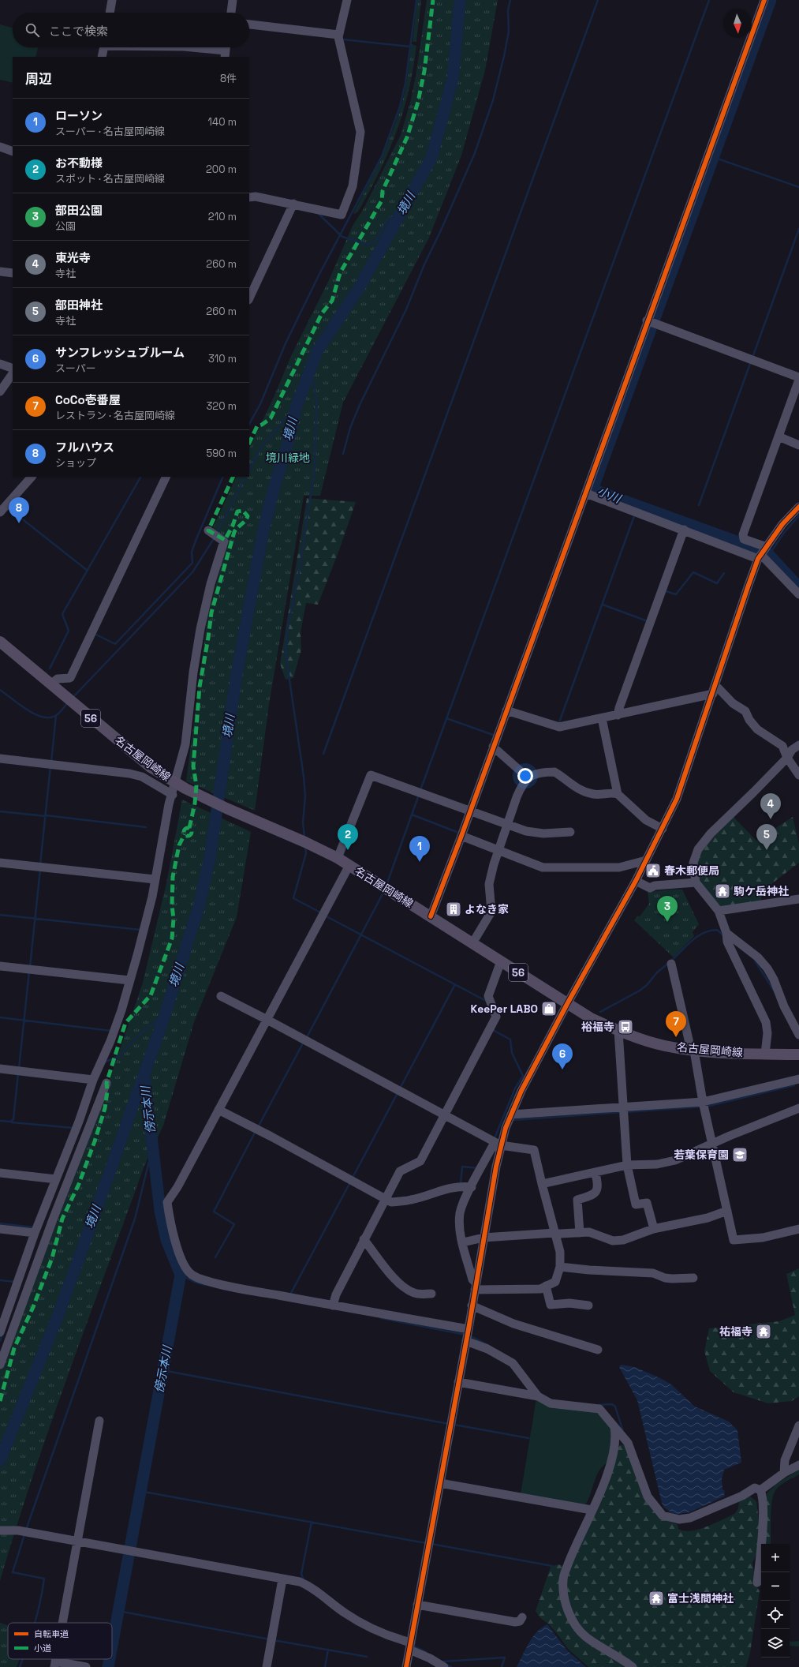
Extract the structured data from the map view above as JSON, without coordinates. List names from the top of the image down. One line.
{"streets":{"main road":["56","名古屋岡崎線"]},"water":["境川","小川","傍示本川"],"parks":["境川緑地"],"places":{"public building":["春木郵便局"],"temple":["駒ケ岳神社","祐福寺","富士浅間神社"],"building":["よなき家"],"shop":["KeePer LABO"],"bus stop":["裕福寺"],"school or university":["若葉保育園"]},"legend":["自転車道","小道"],"north":"bottom","page":{"search":"ここで検索","heading":["周辺","8件"],"list":[{"mark":"1","name":"ローソン","note":"スーパー · 名古屋岡崎線","value":"140 m"},{"mark":"2","name":"お不動様","note":"スポット · 名古屋岡崎線","value":"200 m"},{"mark":"3","name":"部田公園","note":"公園","value":"210 m"},{"mark":"4","name":"東光寺","note":"寺社","value":"260 m"},{"mark":"5","name":"部田神社","note":"寺社","value":"260 m"},{"mark":"6","name":"サンフレッシュブルーム","note":"スーパー","value":"310 m"},{"mark":"7","name":"CoCo壱番屋","note":"レストラン · 名古屋岡崎線","value":"320 m"},{"mark":"8","name":"フルハウス","note":"ショップ","value":"590 m"}],"pins":["8","4","2","5","1","3","7","6"],"map_buttons":["+","−"]}}
